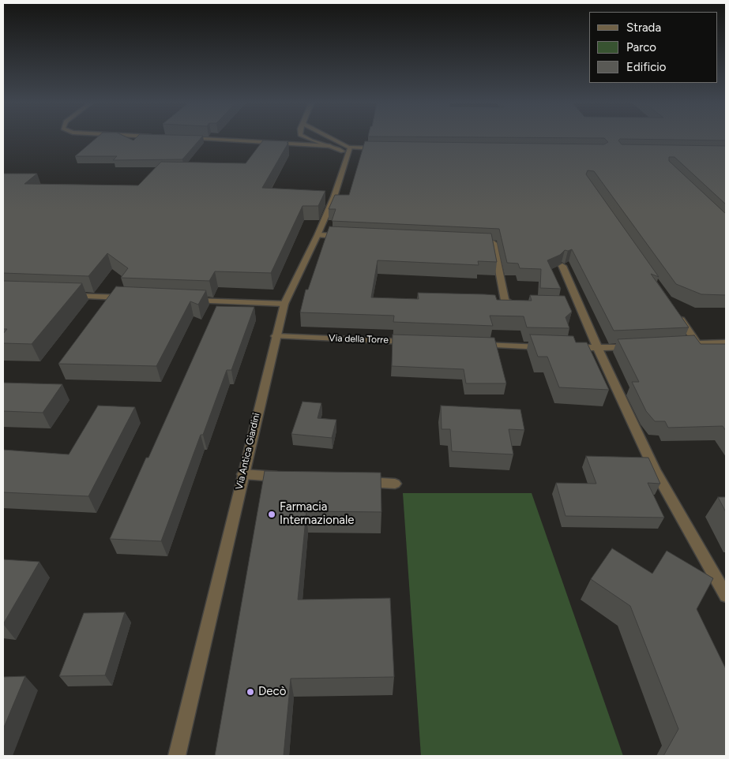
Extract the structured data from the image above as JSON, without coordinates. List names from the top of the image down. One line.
{"streets":{"street":["Via della Torre","Via Antica Giardini"]},"crossings":[["Via della Torre","Via Antica Giardini"]],"places":["Farmacia Internazionale","Decò"],"legend":["Strada","Parco","Edificio"]}
